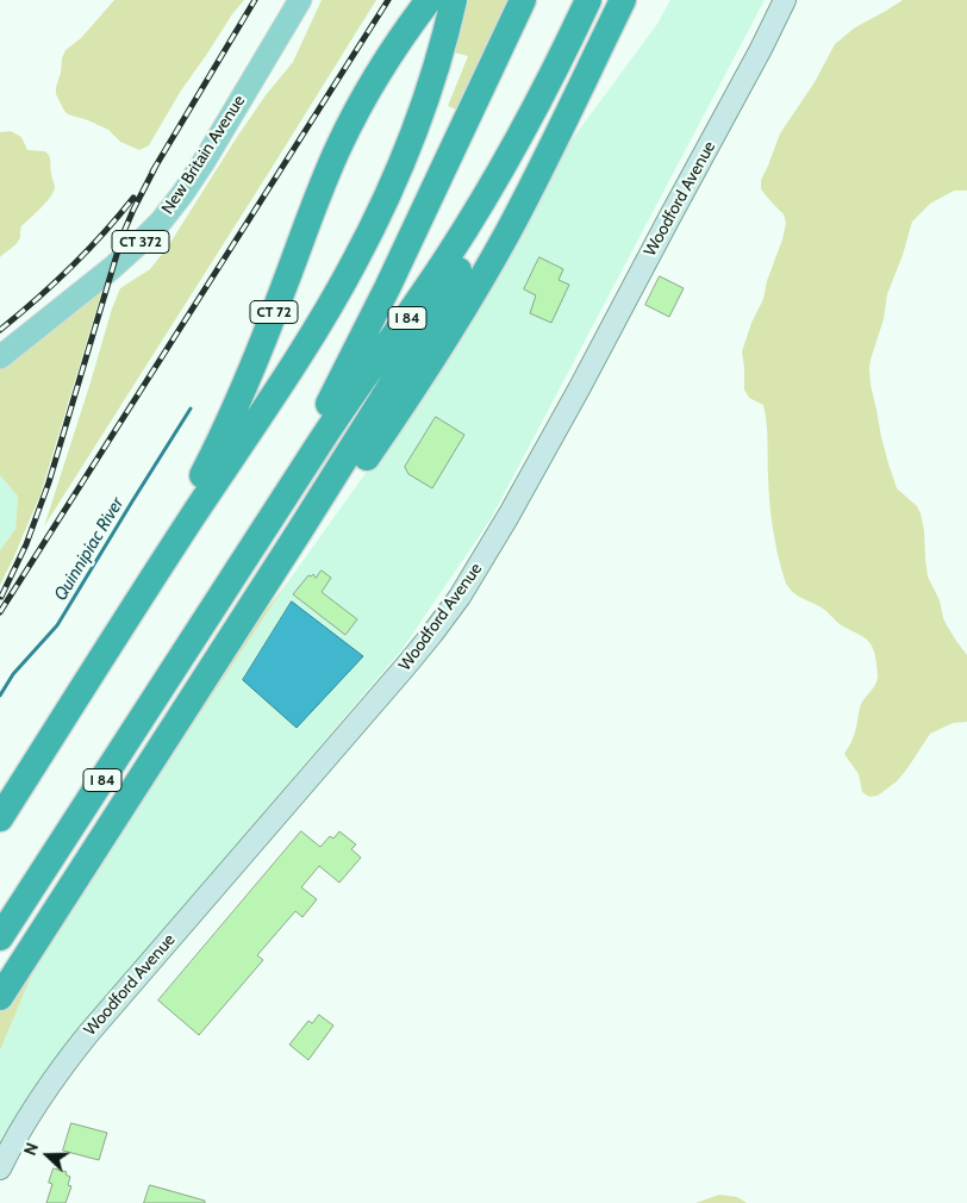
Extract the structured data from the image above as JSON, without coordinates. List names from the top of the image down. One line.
{"streets":{"highway":["CT 72","I 84"],"main road":["New Britain Avenue","CT 372"],"street":["Woodford Avenue"]},"water":["Quinnipiac River"],"north":"left"}
